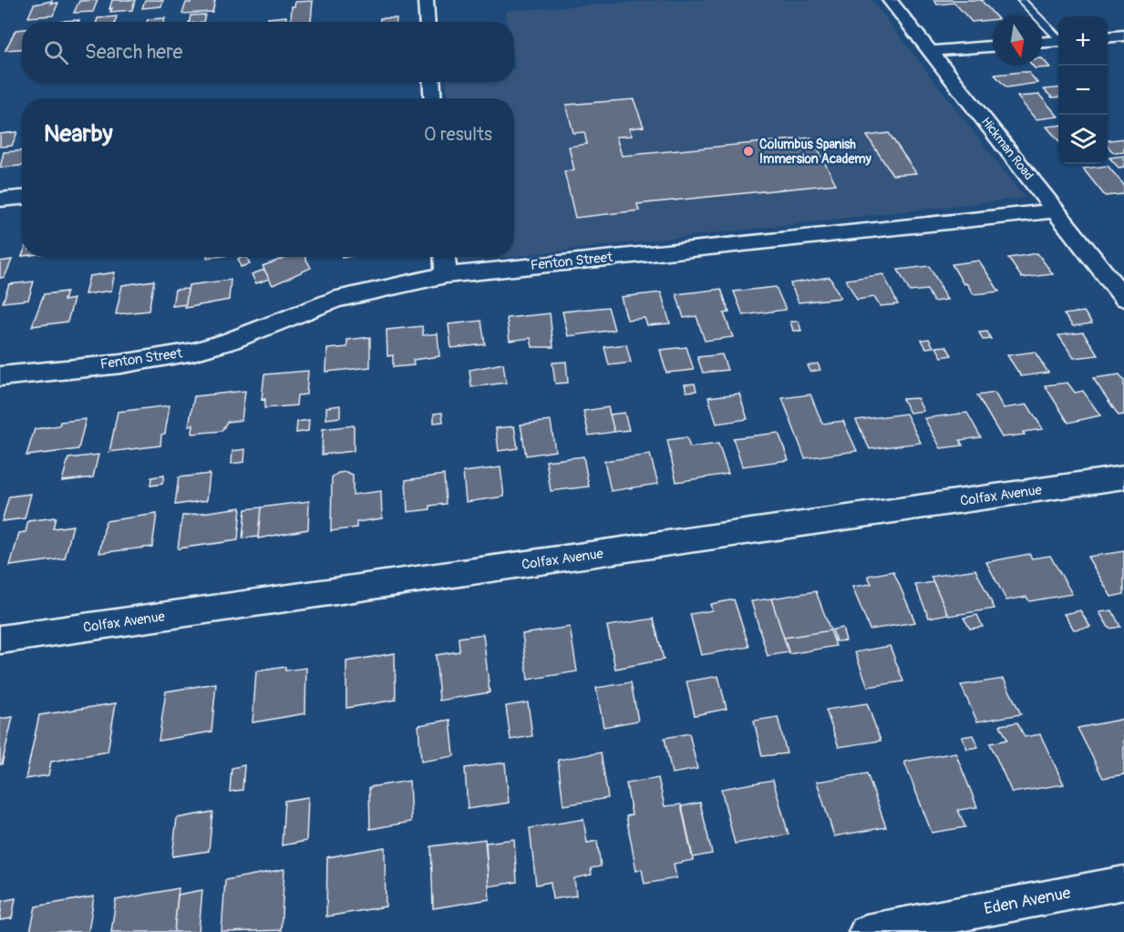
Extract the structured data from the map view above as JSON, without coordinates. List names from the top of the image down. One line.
{"streets":{"street":["Hickman Road","Fenton Street","Colfax Avenue","Eden Avenue"]},"crossings":[["Hickman Road","Fenton Street"]],"places":["Columbus Spanish Immersion Academy"],"north":"bottom","page":{"map_buttons":["+","−"],"search":"Search here","heading":["Nearby","0 results"]}}
